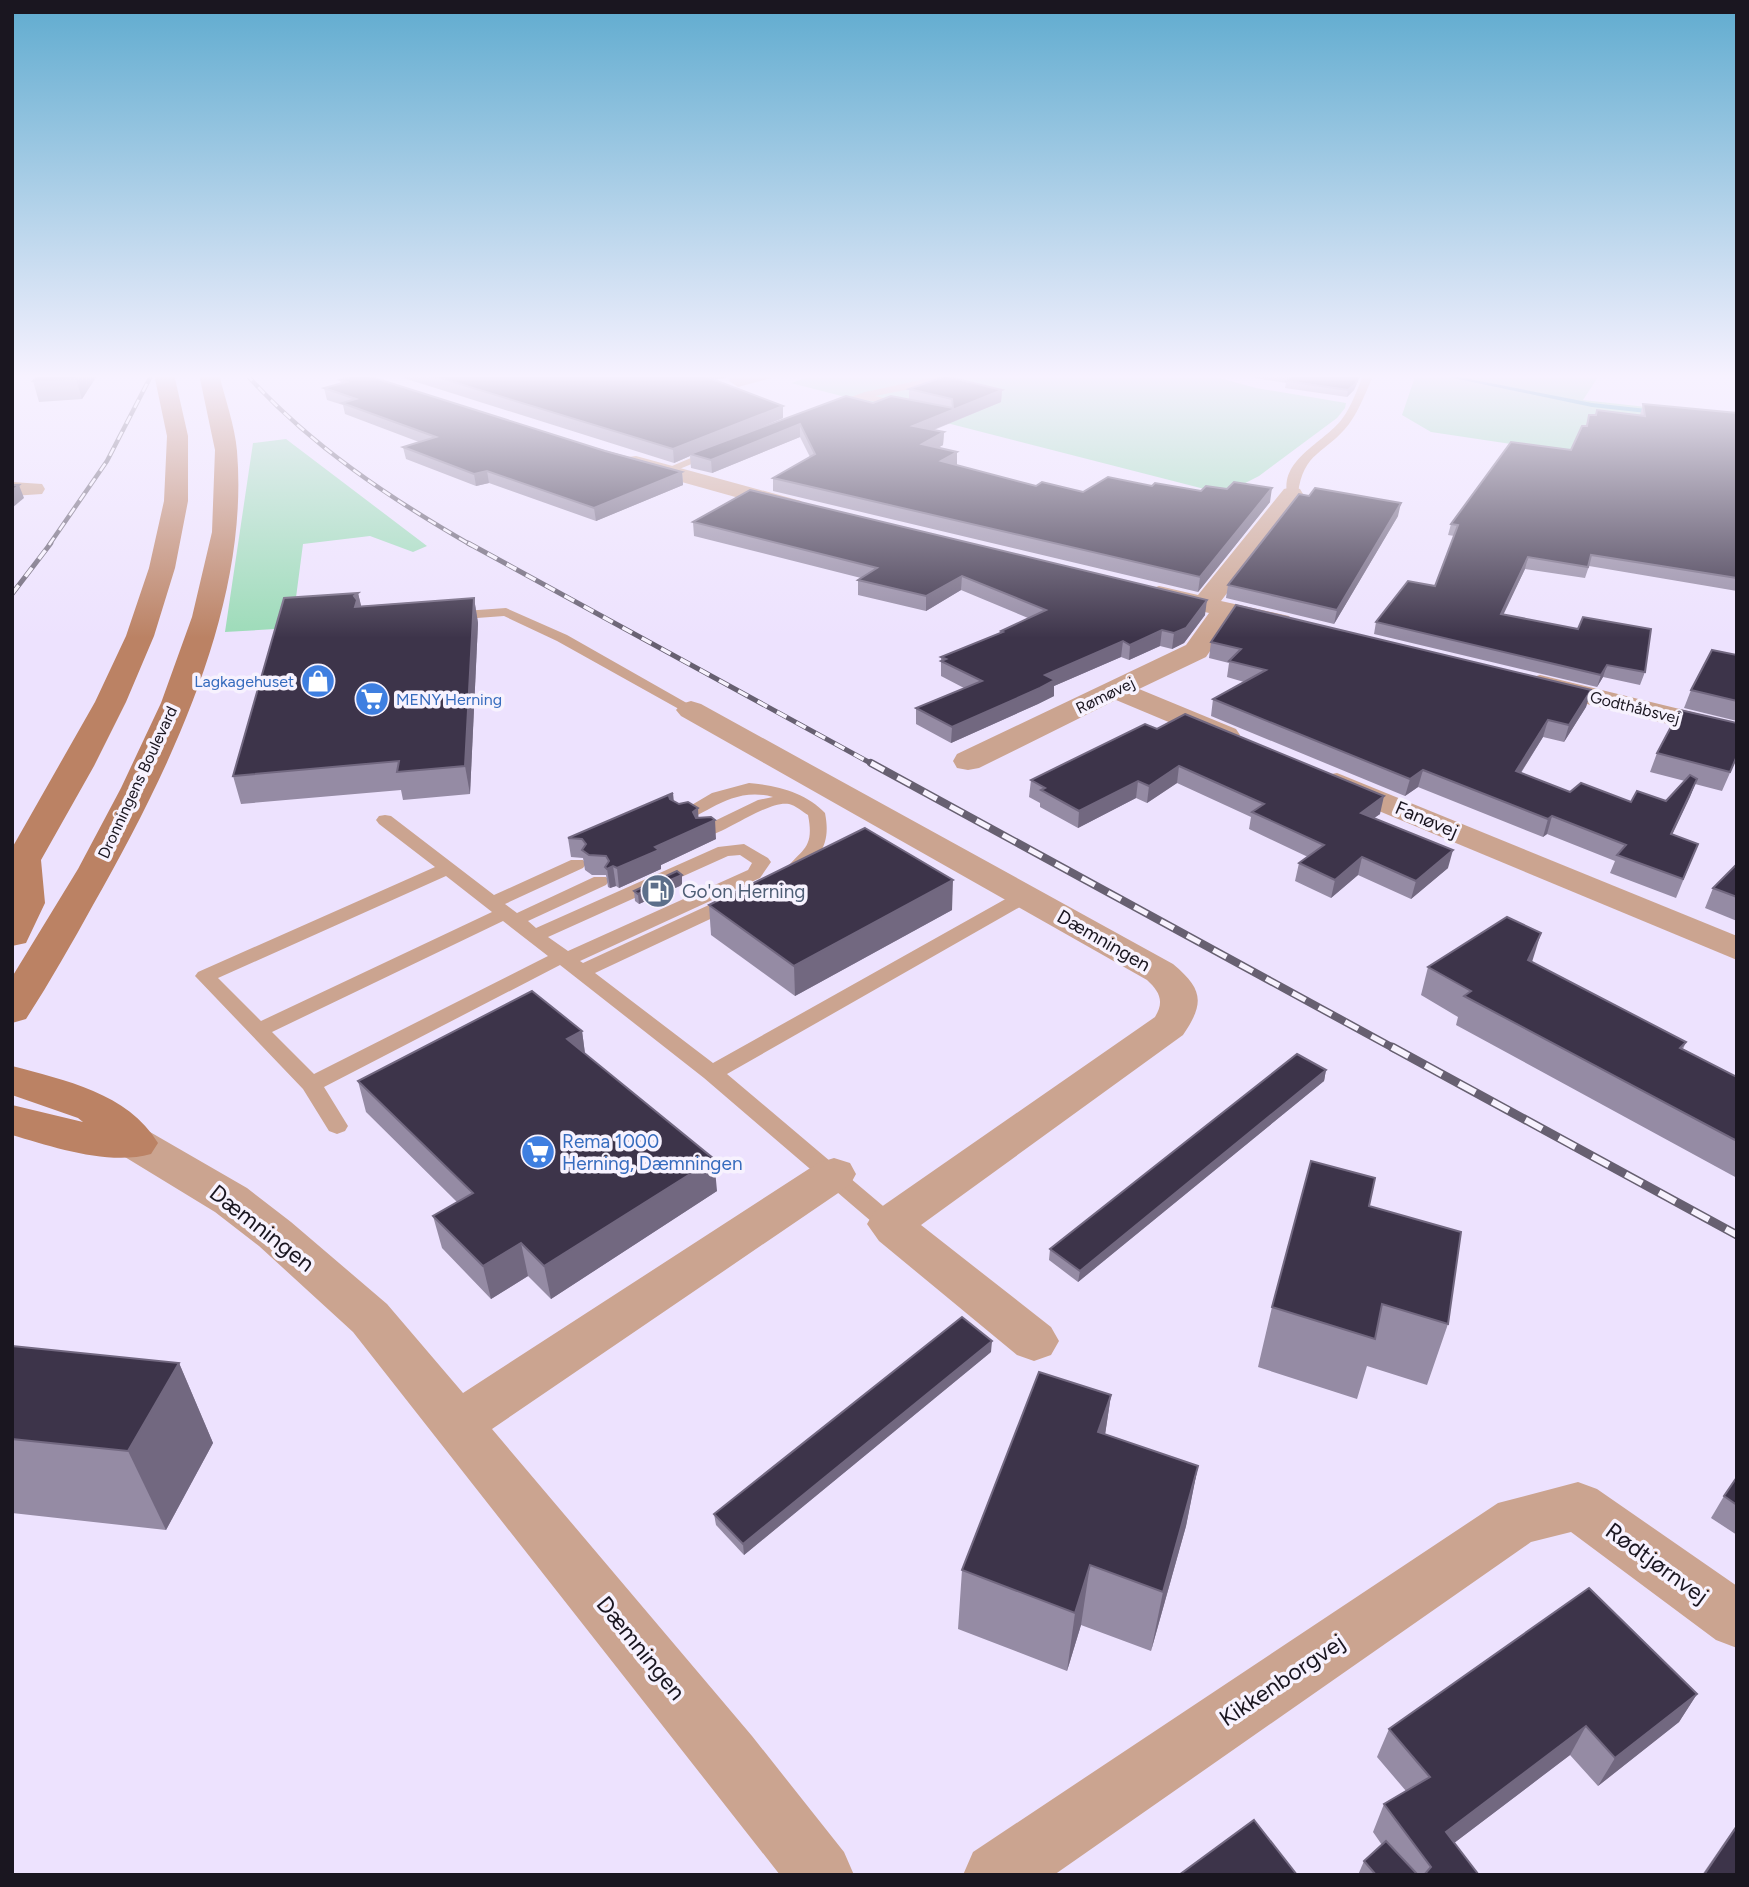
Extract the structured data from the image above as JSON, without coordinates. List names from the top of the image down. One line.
{"streets":{"main road":["Dronningens Boulevard"],"street":["Rømøvej","Godthåbsvej","Fanøvej","Dæmningen","Rødtjørnvej","Kikkenborgvej"]},"crossings":[["Rødtjørnvej","Kikkenborgvej"]],"places":{"shop":["Lagkagehuset"],"supermarket":["MENY Herning","Rema 1000 Herning, Dæmningen"],"fuel station":["Go'on Herning"]}}
